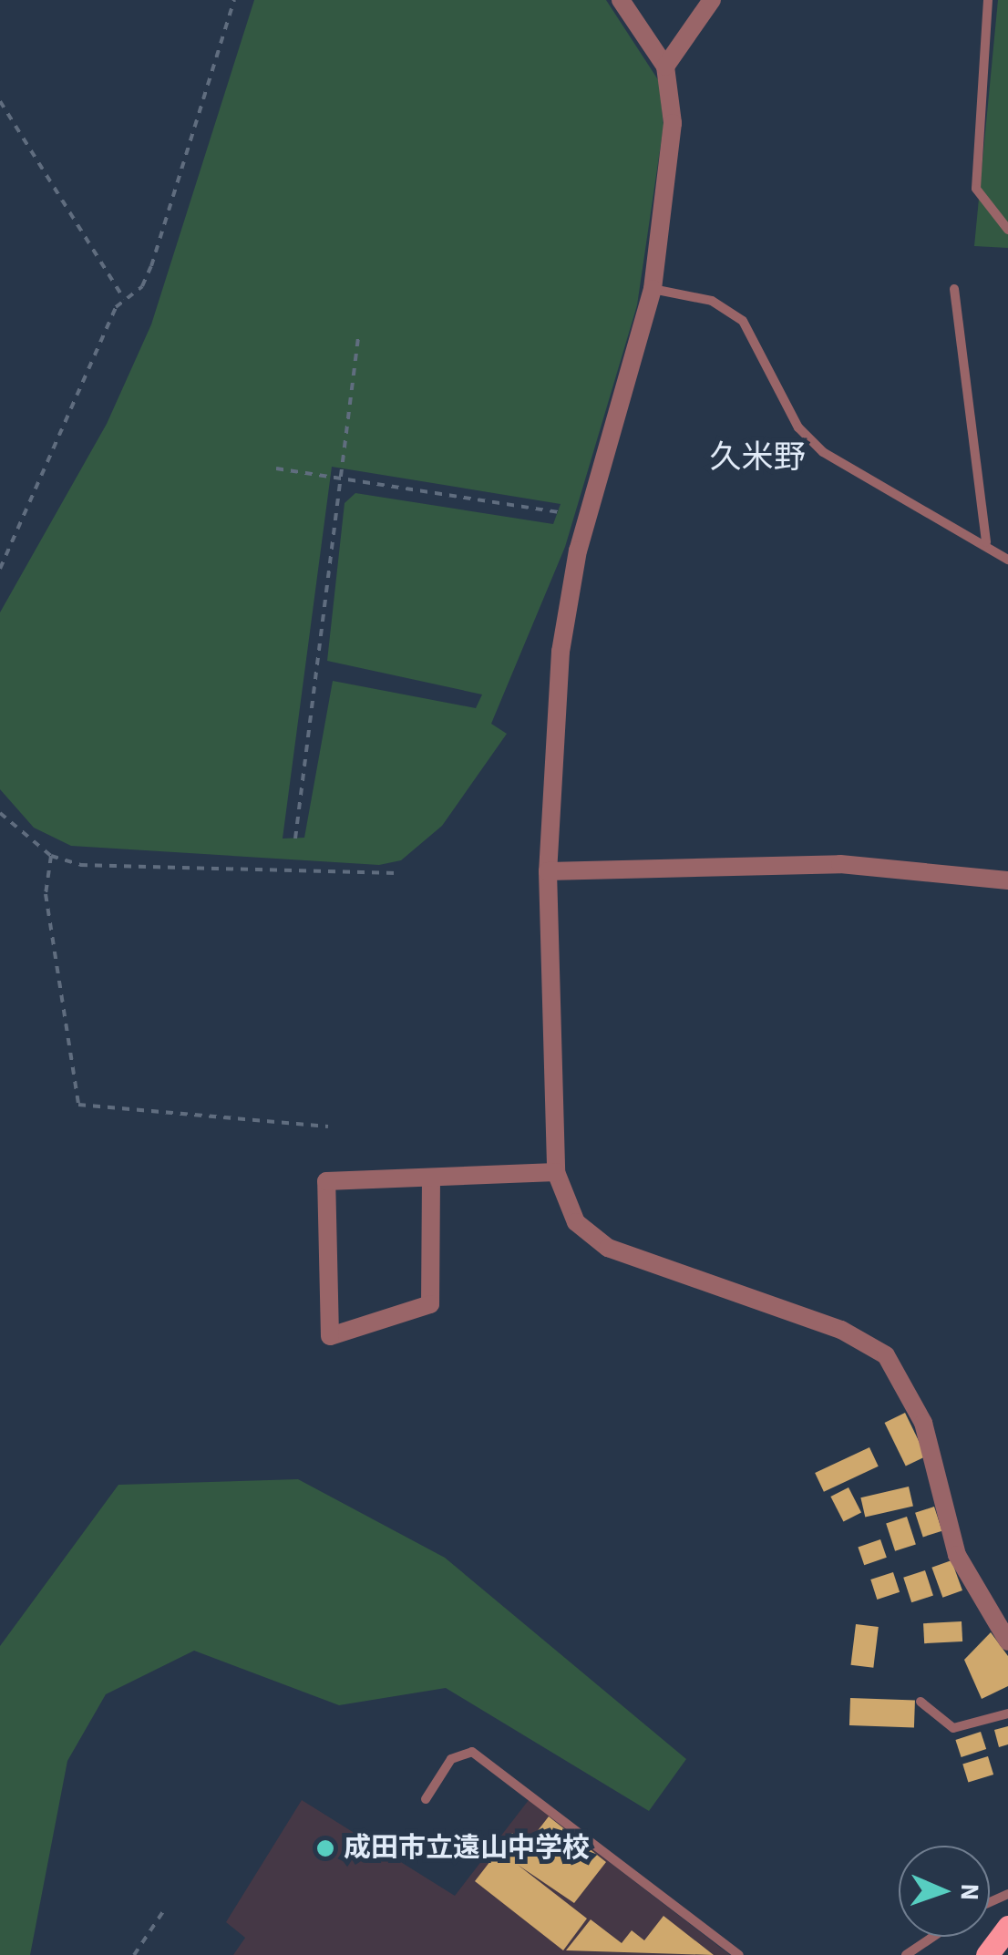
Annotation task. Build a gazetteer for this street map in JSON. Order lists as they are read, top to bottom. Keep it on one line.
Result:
{"districts":["久米野"],"places":["成田市立遠山中学校"],"north":"right"}
